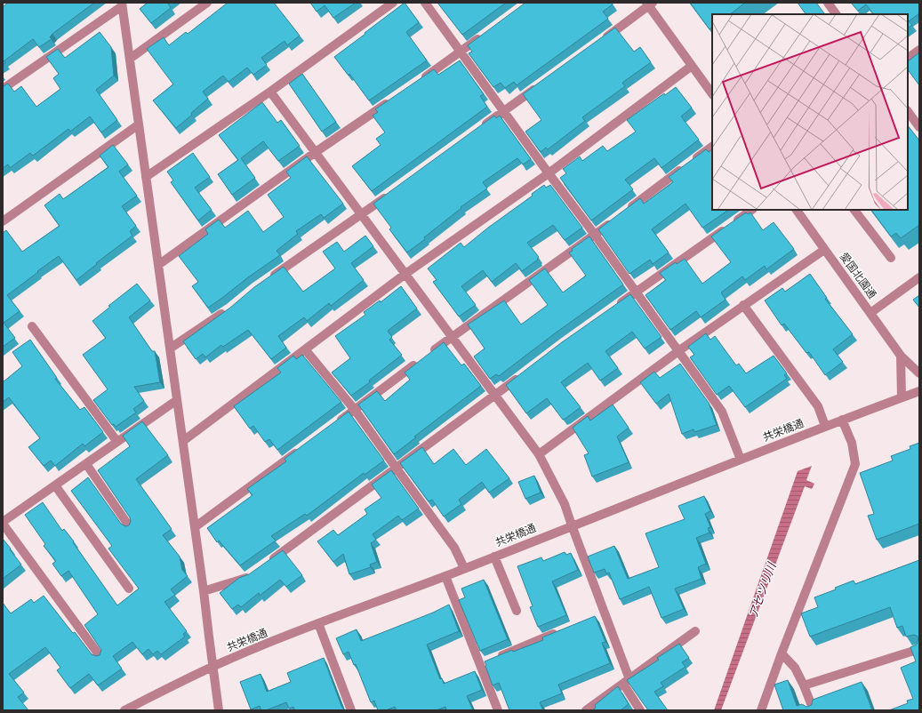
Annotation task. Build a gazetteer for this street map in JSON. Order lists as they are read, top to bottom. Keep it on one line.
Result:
{"streets":{"street":["愛国北園通","共栄橋通"]},"water":["アセツリ川"]}
